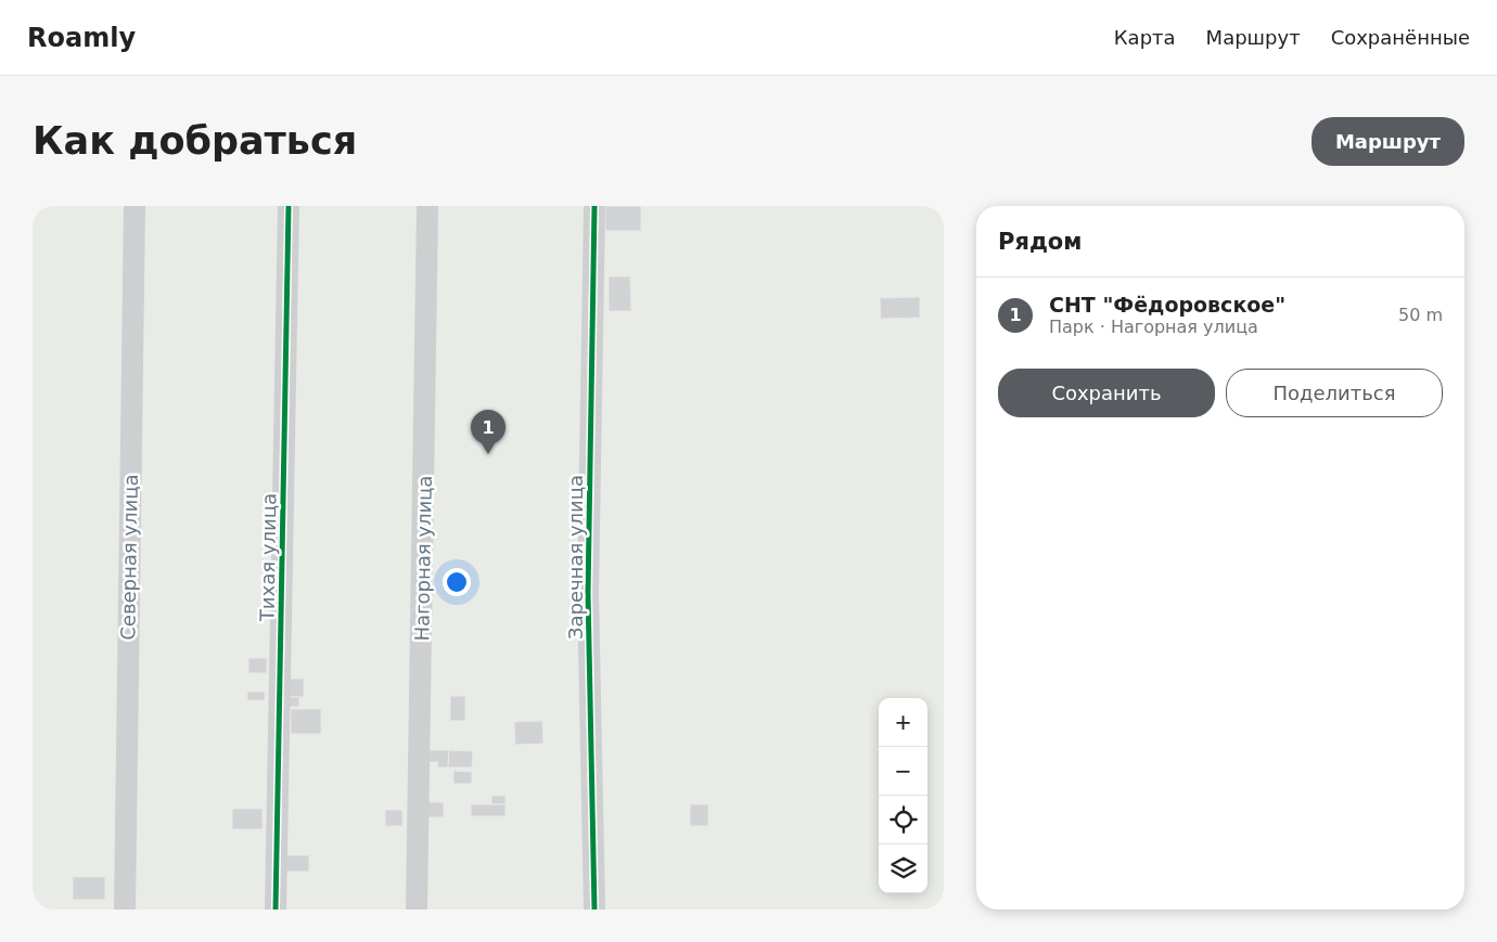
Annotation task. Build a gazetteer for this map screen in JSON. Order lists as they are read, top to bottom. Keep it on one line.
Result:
{"streets":{"street":["Северная улица","Тихая улица","Заречная улица","Нагорная улица"]},"page":{"header":"Roamly","nav":["Карта","Маршрут","Сохранённые"],"buttons":["Маршрут",["Сохранить","Поделиться"]],"title":"Как добраться","heading":"Рядом","list":[{"mark":"1","name":"СНТ \"Фёдоровское\"","note":"Парк · Нагорная улица","value":"50 m"}],"pins":"1","map_buttons":["+","−"]}}
